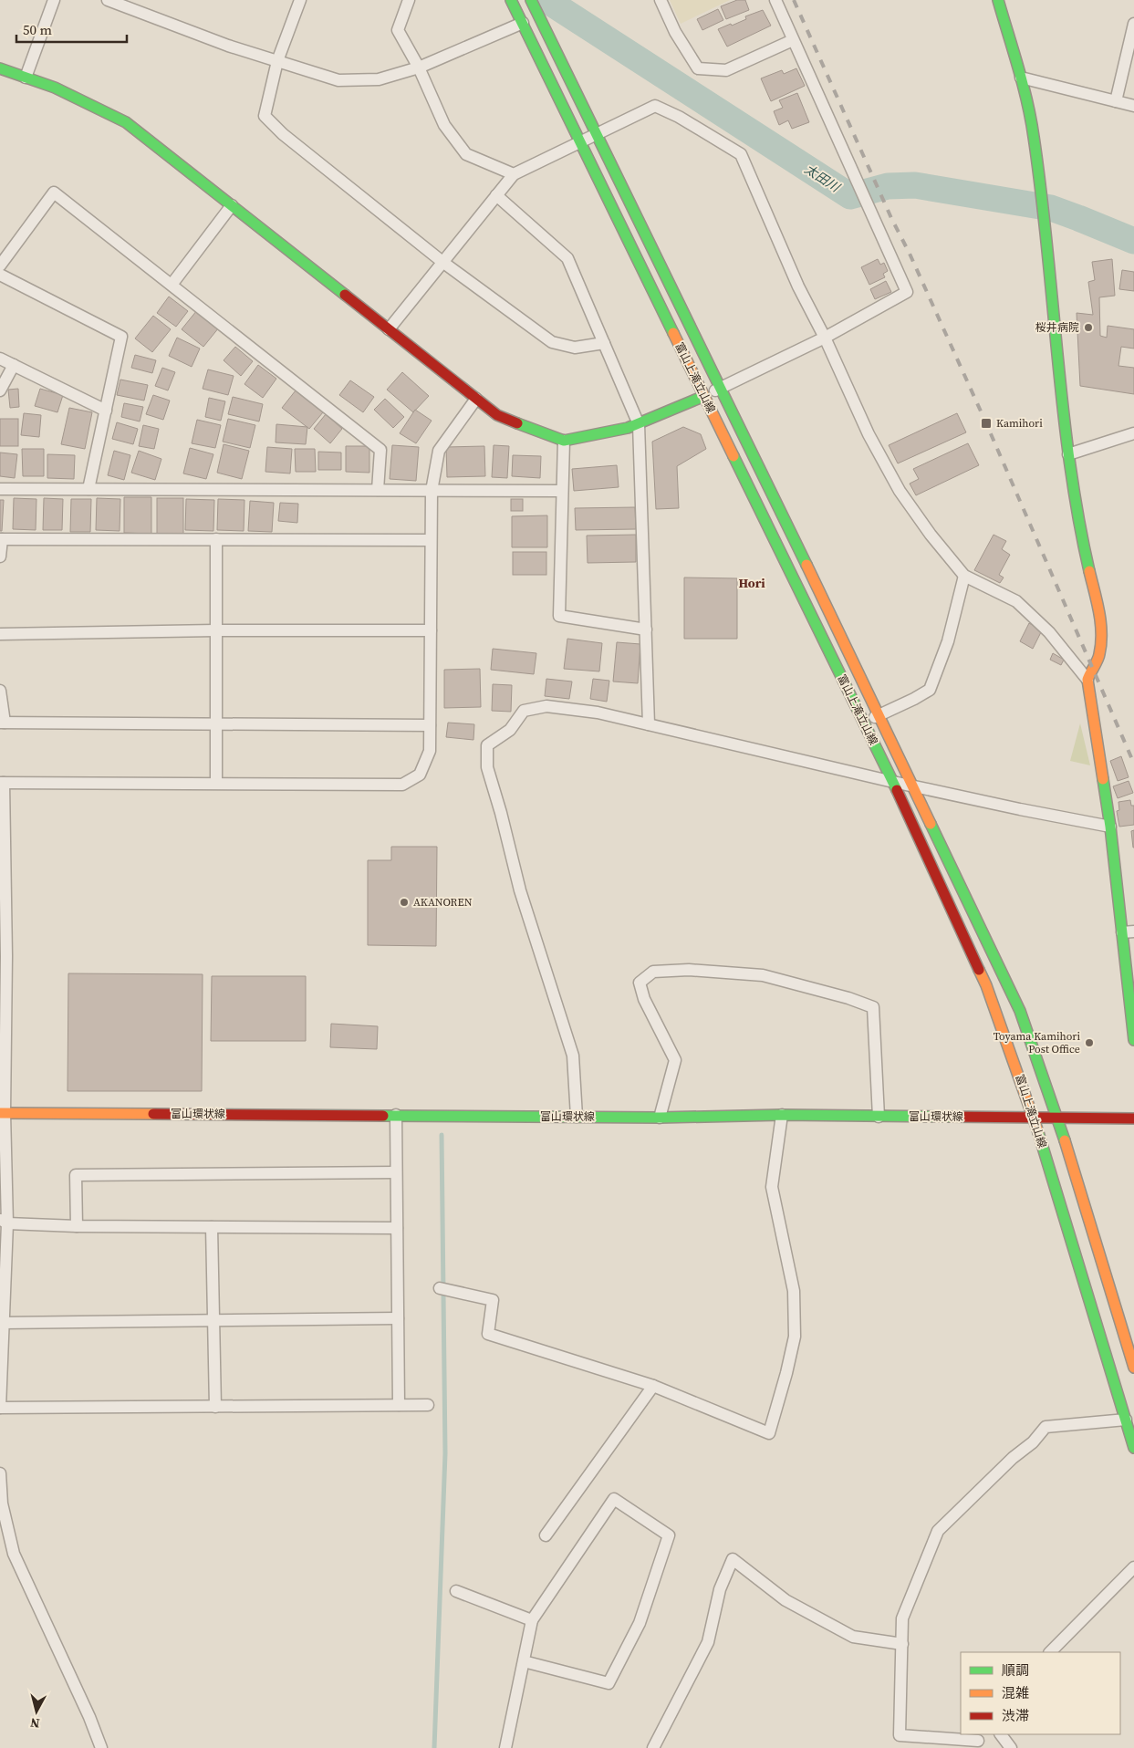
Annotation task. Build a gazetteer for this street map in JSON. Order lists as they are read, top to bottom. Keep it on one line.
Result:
{"streets":{"main road":["富山上滝立山線","富山環状線"]},"crossings":[["富山上滝立山線","富山環状線"]],"districts":["Hori"],"water":["太田川"],"places":{"other":["桜井病院","AKANOREN","Toyama Kamihori Post Office"],"transit":["Kamihori"]},"legend":["順調","混雑","渋滞"],"scale_bar":"50 m","north":"bottom"}
